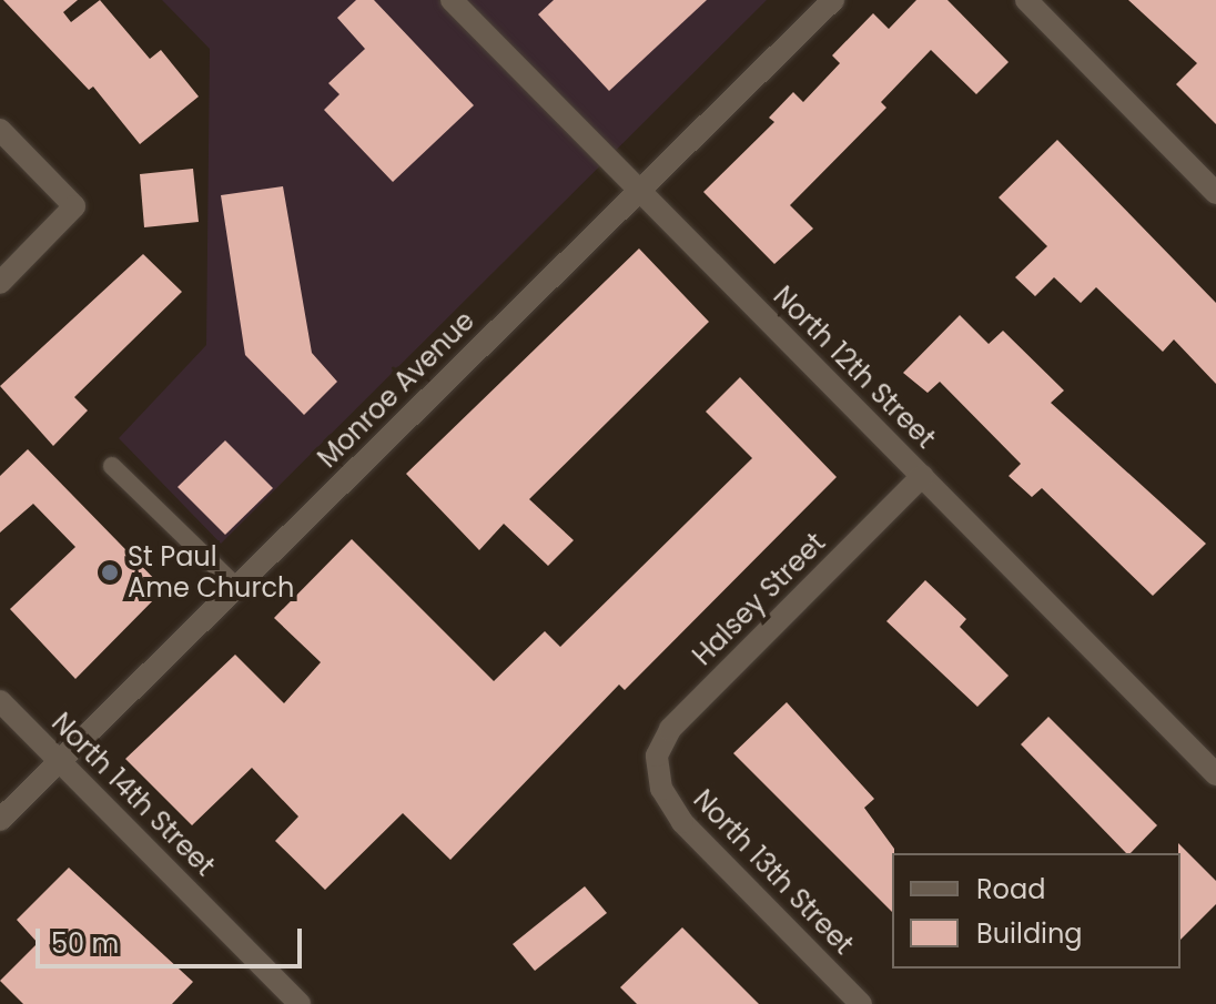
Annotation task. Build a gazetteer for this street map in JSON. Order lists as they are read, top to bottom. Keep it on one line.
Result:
{"streets":{"street":["North 12th Street","Monroe Avenue","Halsey Street","North 14th Street","North 13th Street"]},"crossings":[["North 12th Street","Monroe Avenue"],["North 12th Street","Halsey Street"],["Monroe Avenue","North 14th Street"],["Halsey Street","North 13th Street"]],"places":["St Paul Ame Church"],"legend":["Road","Building"],"scale_bar":"50 m"}
